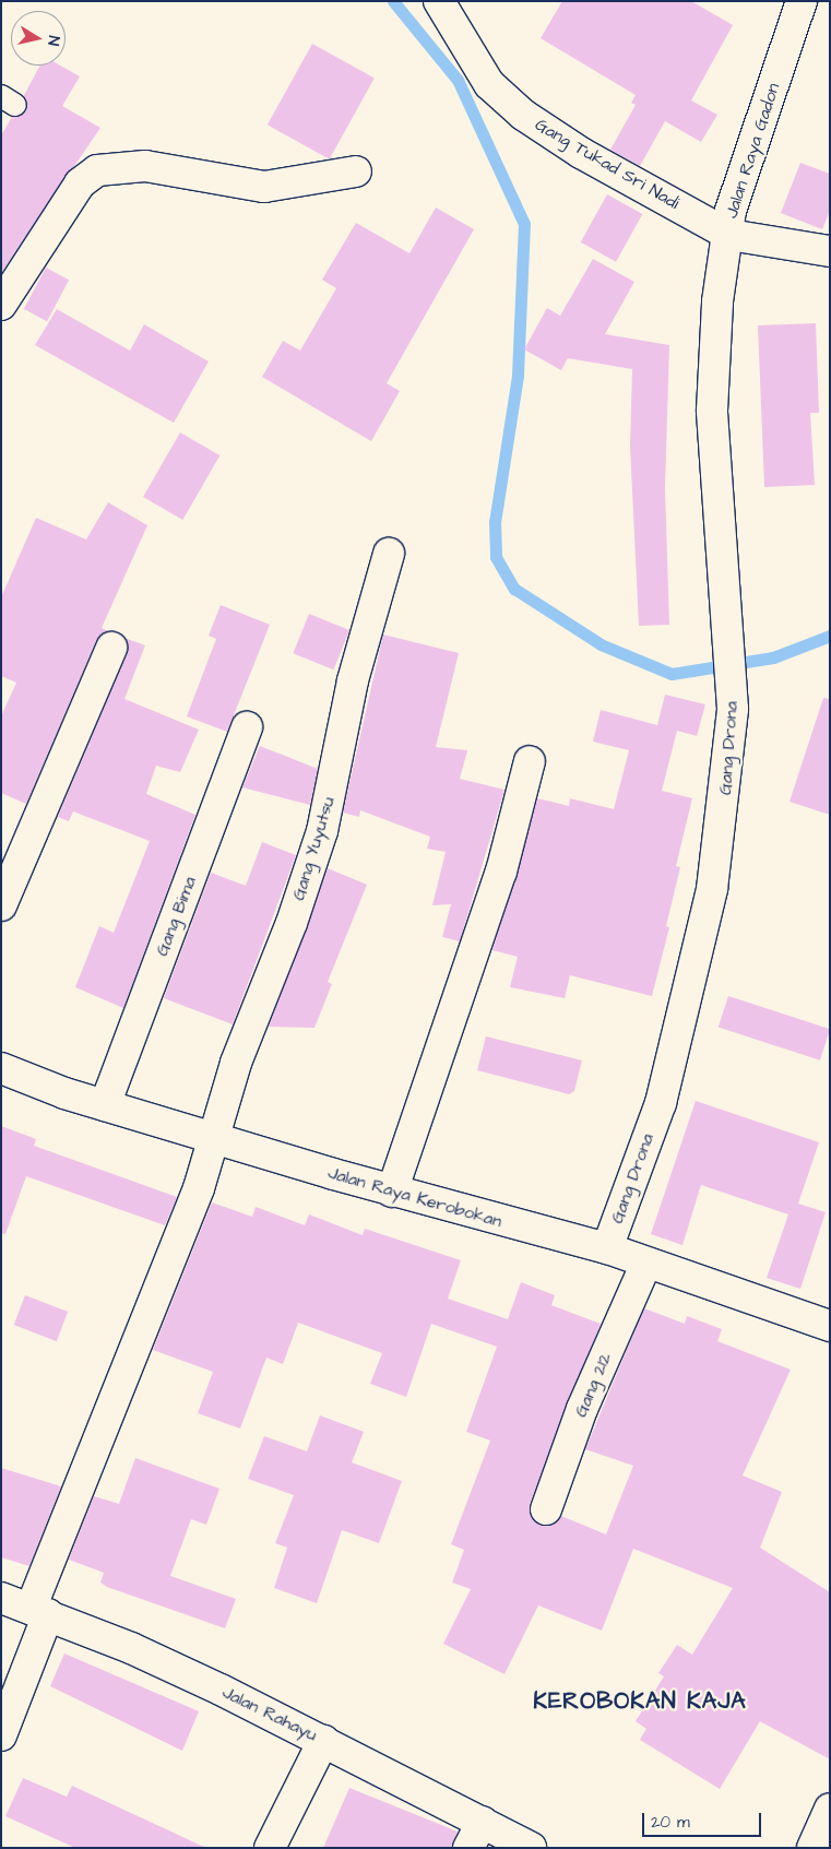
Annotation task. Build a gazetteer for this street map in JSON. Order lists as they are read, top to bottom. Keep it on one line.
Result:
{"streets":{"street":["Jalan Raya Gadon","Gang Tukad Sri Nadi","Gang Drona","Gang Yuyutsu","Gang Bima","Jalan Raya Kerobokan","Gang 212","Jalan Rahayu"]},"crossings":[["Jalan Raya Gadon","Gang Tukad Sri Nadi"],["Jalan Raya Gadon","Gang Drona"],["Gang Tukad Sri Nadi","Gang Drona"],["Gang Drona","Jalan Raya Kerobokan"],["Gang Yuyutsu","Jalan Raya Kerobokan"],["Gang Yuyutsu","Jalan Rahayu"],["Gang Bima","Jalan Raya Kerobokan"],["Jalan Raya Kerobokan","Gang 212"]],"districts":["KEROBOKAN KAJA"],"scale_bar":"20 m","north":"right"}
